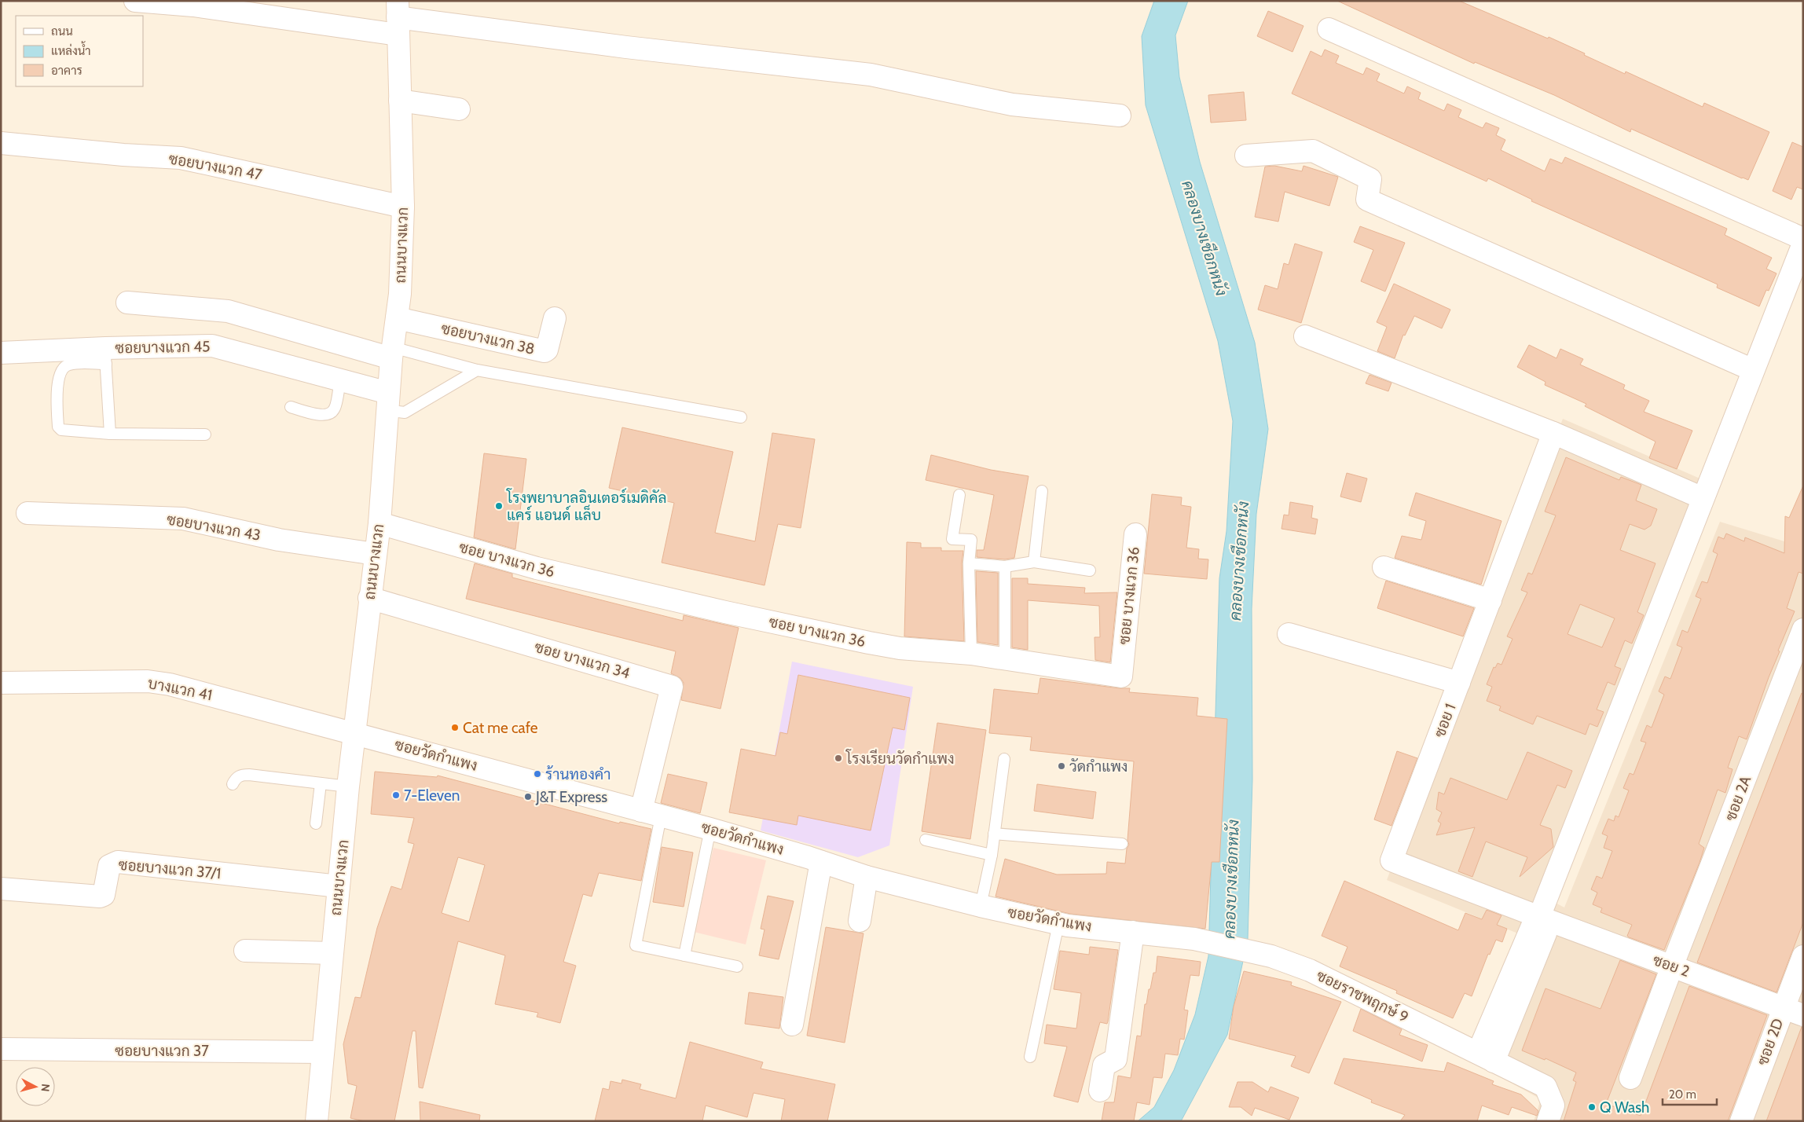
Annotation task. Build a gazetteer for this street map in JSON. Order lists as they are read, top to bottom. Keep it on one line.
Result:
{"streets":{"street":["ซอยบางแวก 47","ถนนบางแวก","ซอยบางแวก 38","ซอยบางแวก 45","ซอยบางแวก 43","ซอย บางแวก 36","ซอย บางแวก 34","บางแวก 41","ซอย 1","ซอยวัดกำแพง","ซอย 2A","ซอยบางแวก 37/1","ซอย 2","ซอยราชพฤกษ์ 9","ซอย 2D","ซอยบางแวก 37"]},"crossings":[["ซอยบางแวก 47","ถนนบางแวก"],["ถนนบางแวก","ซอยบางแวก 38"],["ถนนบางแวก","ซอยบางแวก 45"],["ถนนบางแวก","ซอยบางแวก 43"],["ถนนบางแวก","ซอย บางแวก 36"],["ถนนบางแวก","ซอย บางแวก 34"],["ถนนบางแวก","บางแวก 41"],["ถนนบางแวก","ซอยวัดกำแพง"],["ถนนบางแวก","ซอยบางแวก 37/1"],["ถนนบางแวก","ซอยบางแวก 37"],["ซอย บางแวก 34","ซอยวัดกำแพง"],["บางแวก 41","ซอยวัดกำแพง"],["ซอย 1","ซอย 2"],["ซอยวัดกำแพง","ซอยราชพฤกษ์ 9"],["ซอย 2A","ซอย 2"],["ซอย 2","ซอย 2D"]],"water":["คลองบางเชือกหนัง"],"places":["โรงพยาบาลอินเตอร์เมดิคัล แคร์ แอนด์ แล็บ","Cat me cafe","โรงเรียนวัดกำแพง","วัดกำแพง","ร้านทองคำ","7-Eleven","J&T Express","Q Wash"],"legend":["ถนน","แหล่งน้ำ","อาคาร"],"scale_bar":"20 m","north":"right"}
